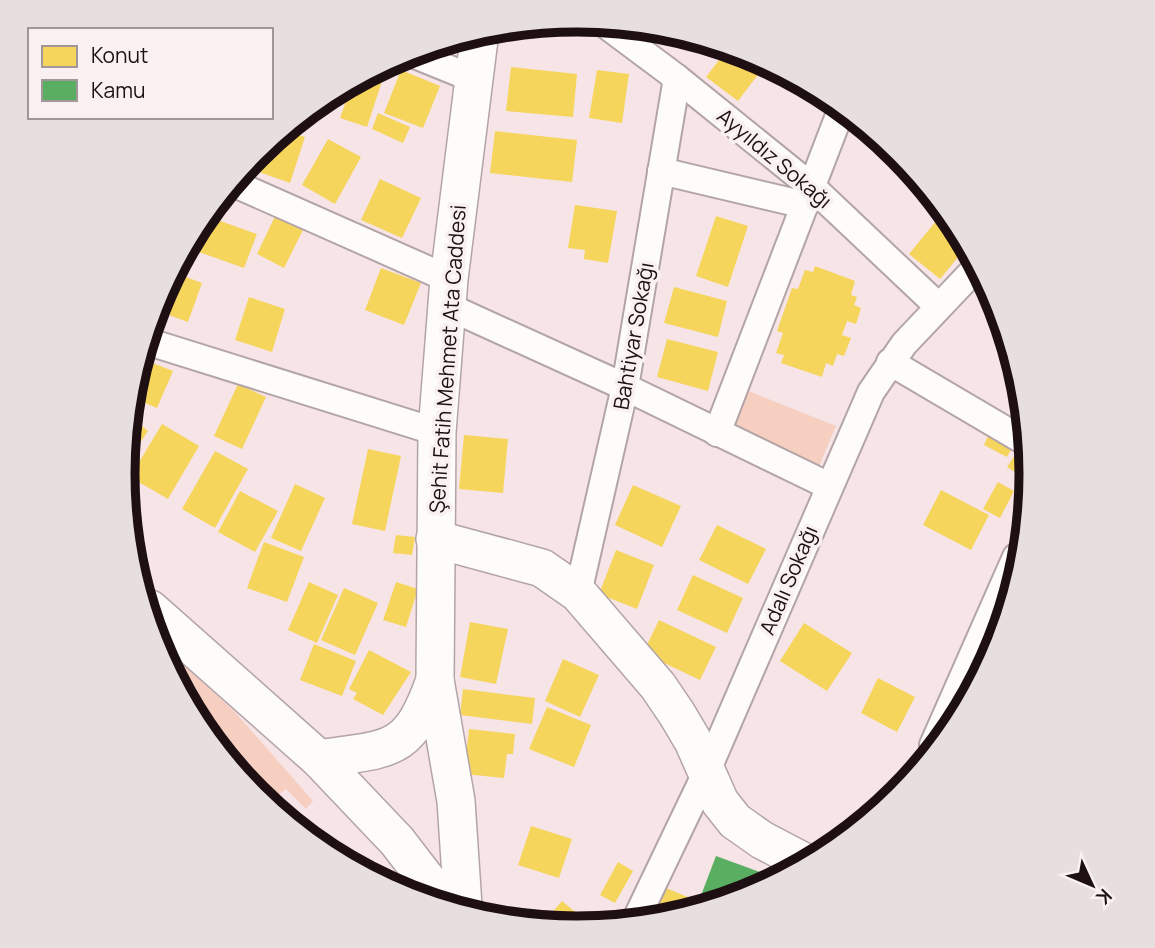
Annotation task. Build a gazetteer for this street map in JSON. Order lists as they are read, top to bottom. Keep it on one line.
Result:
{"streets":{"main road":["Şehit Fatih Mehmet Ata Caddesi"],"street":["Ayyıldız Sokağı","Bahtiyar Sokağı","Adalı Sokağı"]},"crossings":[["Ayyıldız Sokağı","Bahtiyar Sokağı"],["Ayyıldız Sokağı","Adalı Sokağı"]],"legend":["Konut","Kamu"],"north":"bottom right"}
